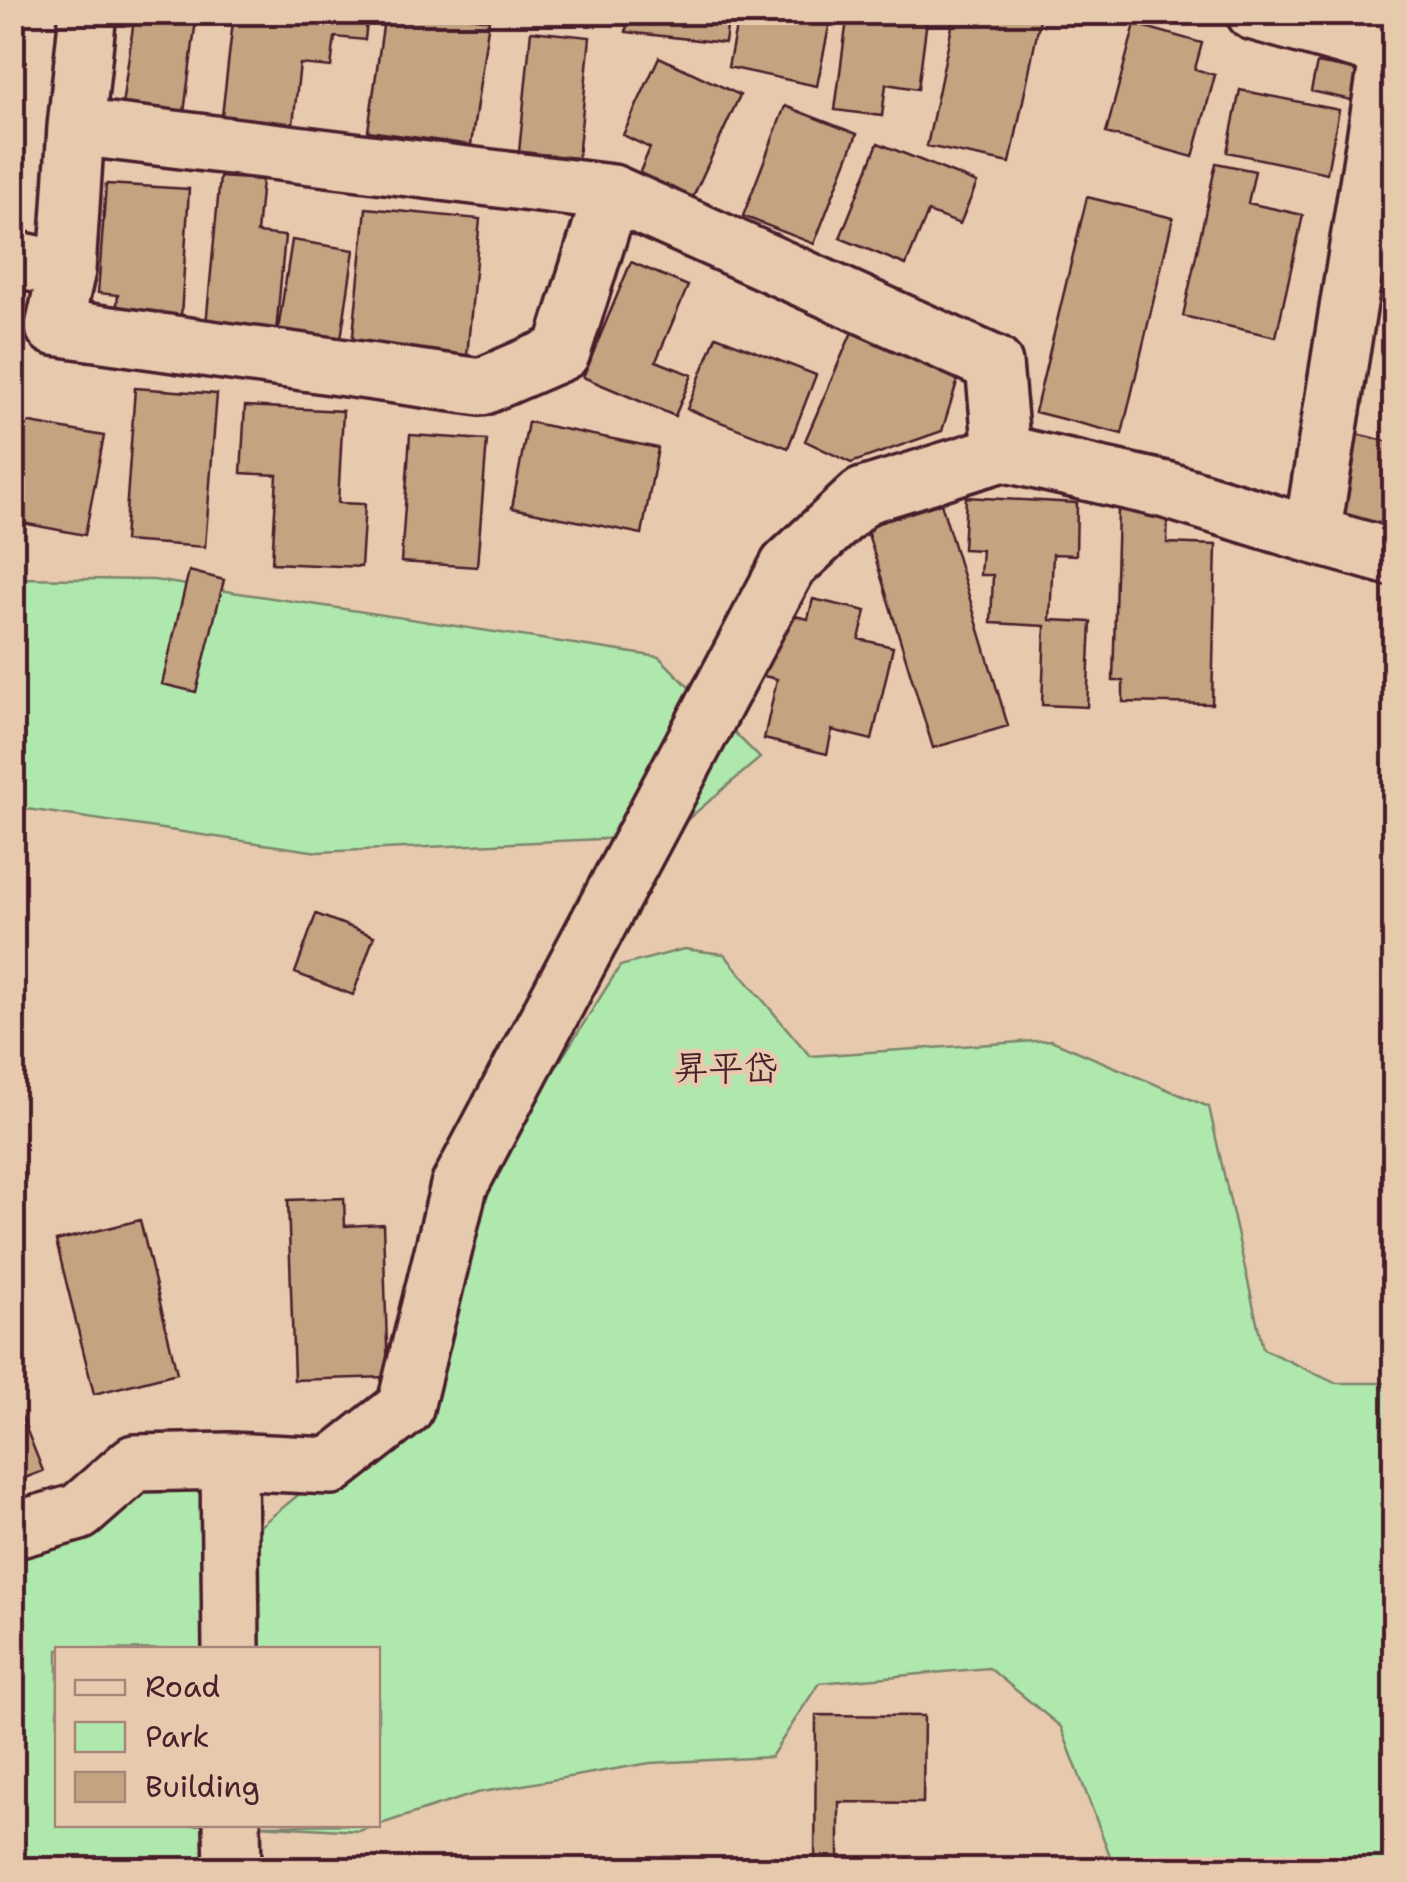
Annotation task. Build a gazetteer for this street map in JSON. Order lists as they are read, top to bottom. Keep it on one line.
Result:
{"districts":["昇平岱"],"legend":["Road","Park","Building"]}
